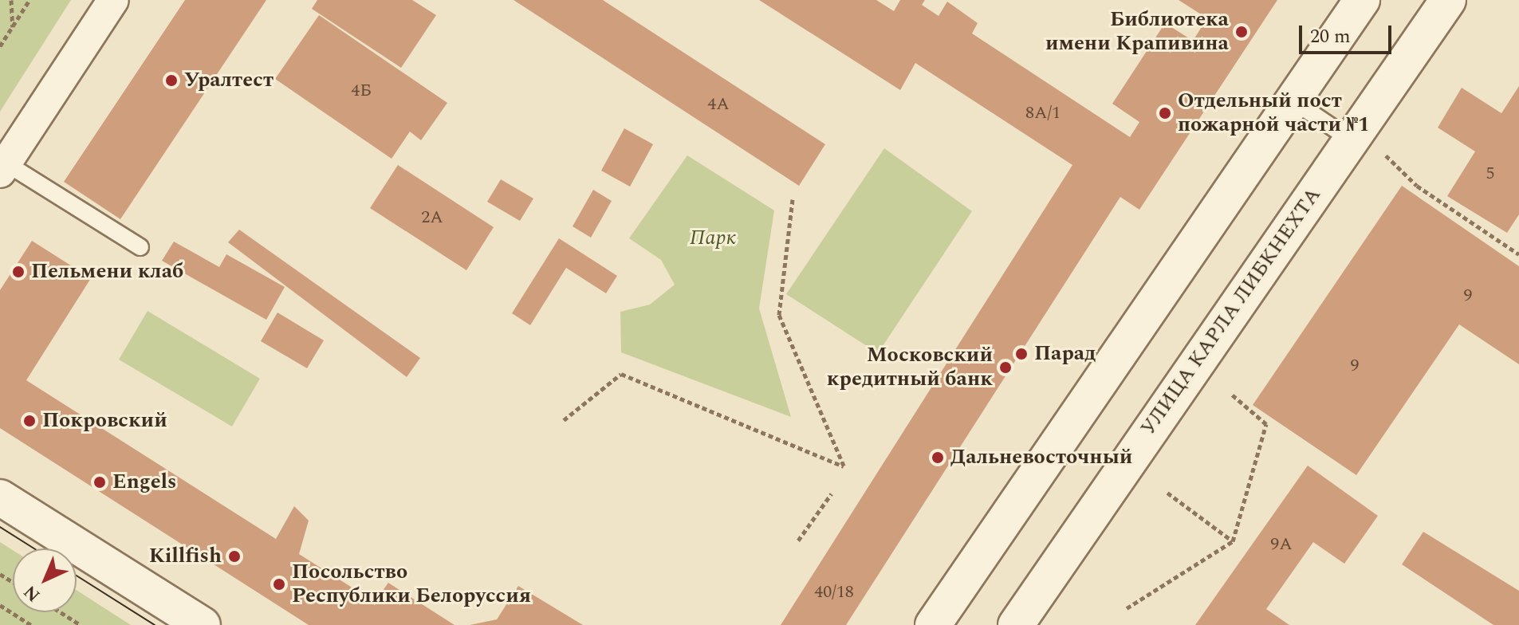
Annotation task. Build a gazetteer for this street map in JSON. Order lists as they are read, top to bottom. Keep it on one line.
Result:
{"streets":{"main road":["УЛИЦА КАРЛА ЛИБКНЕХТА"]},"parks":["Парк"],"places":["Библиотека имени Крапивина","Уралтест","Отдельный пост пожарной части №1","Пельмени клаб","Парад","Московский кредитный банк","Покровский","Дальневосточный","Engels","Killfish","Посольство Республики Белоруссия"],"house_numbers":["4Б","4А","8А/1","5","2А","9","9","9А","40/18"],"scale_bar":"20 m","north":"bottom left"}
